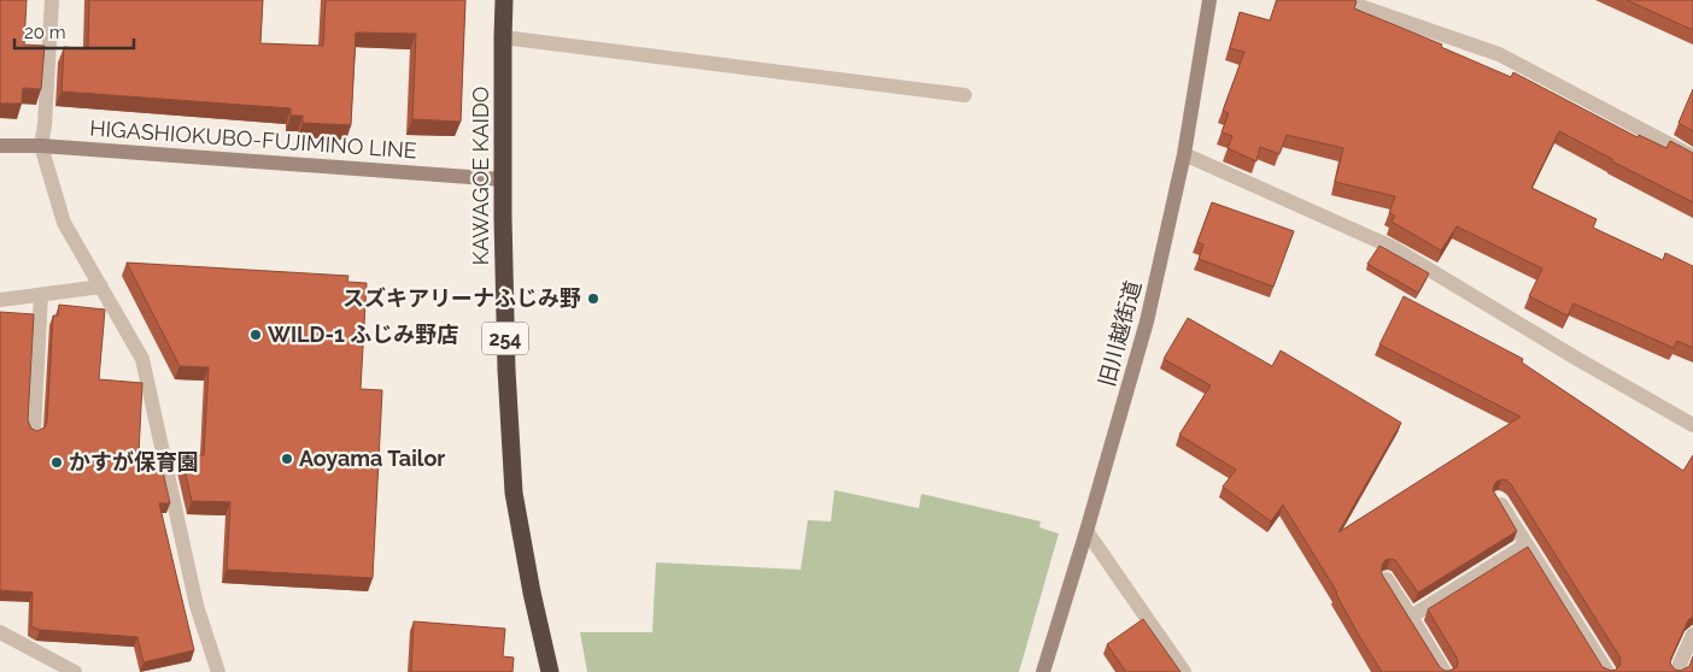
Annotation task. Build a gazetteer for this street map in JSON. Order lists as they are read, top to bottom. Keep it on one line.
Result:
{"streets":{"highway":["KAWAGOE KAIDO","254"],"street":["HIGASHIOKUBO-FUJIMINO LINE","旧川越街道"]},"crossings":[["HIGASHIOKUBO-FUJIMINO LINE","KAWAGOE KAIDO"]],"places":["スズキアリーナふじみ野","WILD-1 ふじみ野店","Aoyama Tailor","かすが保育園"],"scale_bar":"20 m"}
